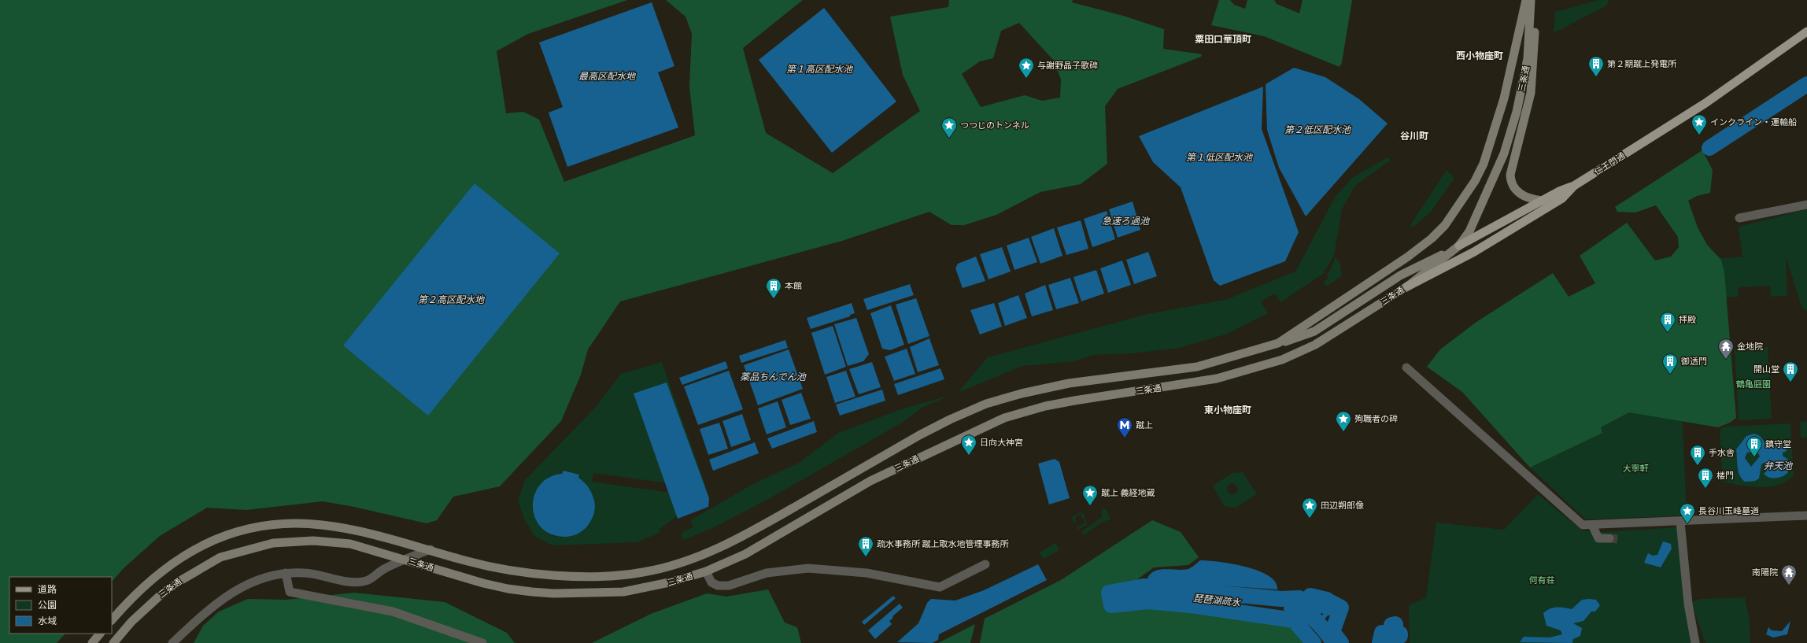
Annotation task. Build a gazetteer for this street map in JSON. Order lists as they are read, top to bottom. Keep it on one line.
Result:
{"streets":{"main road":["三条通","仁王門通"]},"crossings":[["三条通","仁王門通"]],"districts":["粟田口華頂町","西小物座町","谷川町","東小物座町"],"water":["第１高区配水池","最高区配水地","第２低区配水池","第１低区配水池","急速ろ過池","第２高区配水地","薬品ちんでん池","弁天池","琵琶湖疏水"],"parks":["鶴亀庭園","大寧軒","何有荘"],"places":{"building":["第２期蹴上発電所","本館","拝殿","御透門","開山堂","鎮守堂","手水舎","楼門","疏水事務所 蹴上取水地管理事務所"],"place":["与謝野晶子歌碑","インクライン・運輸船","つつじのトンネル","殉職者の碑","日向大神宮","蹴上 義経地蔵","田辺朔郎像","長谷川玉峰墓道"],"temple":["金地院","南陽院"],"metro station":["蹴上"]},"legend":["道路","公園","水域"]}
